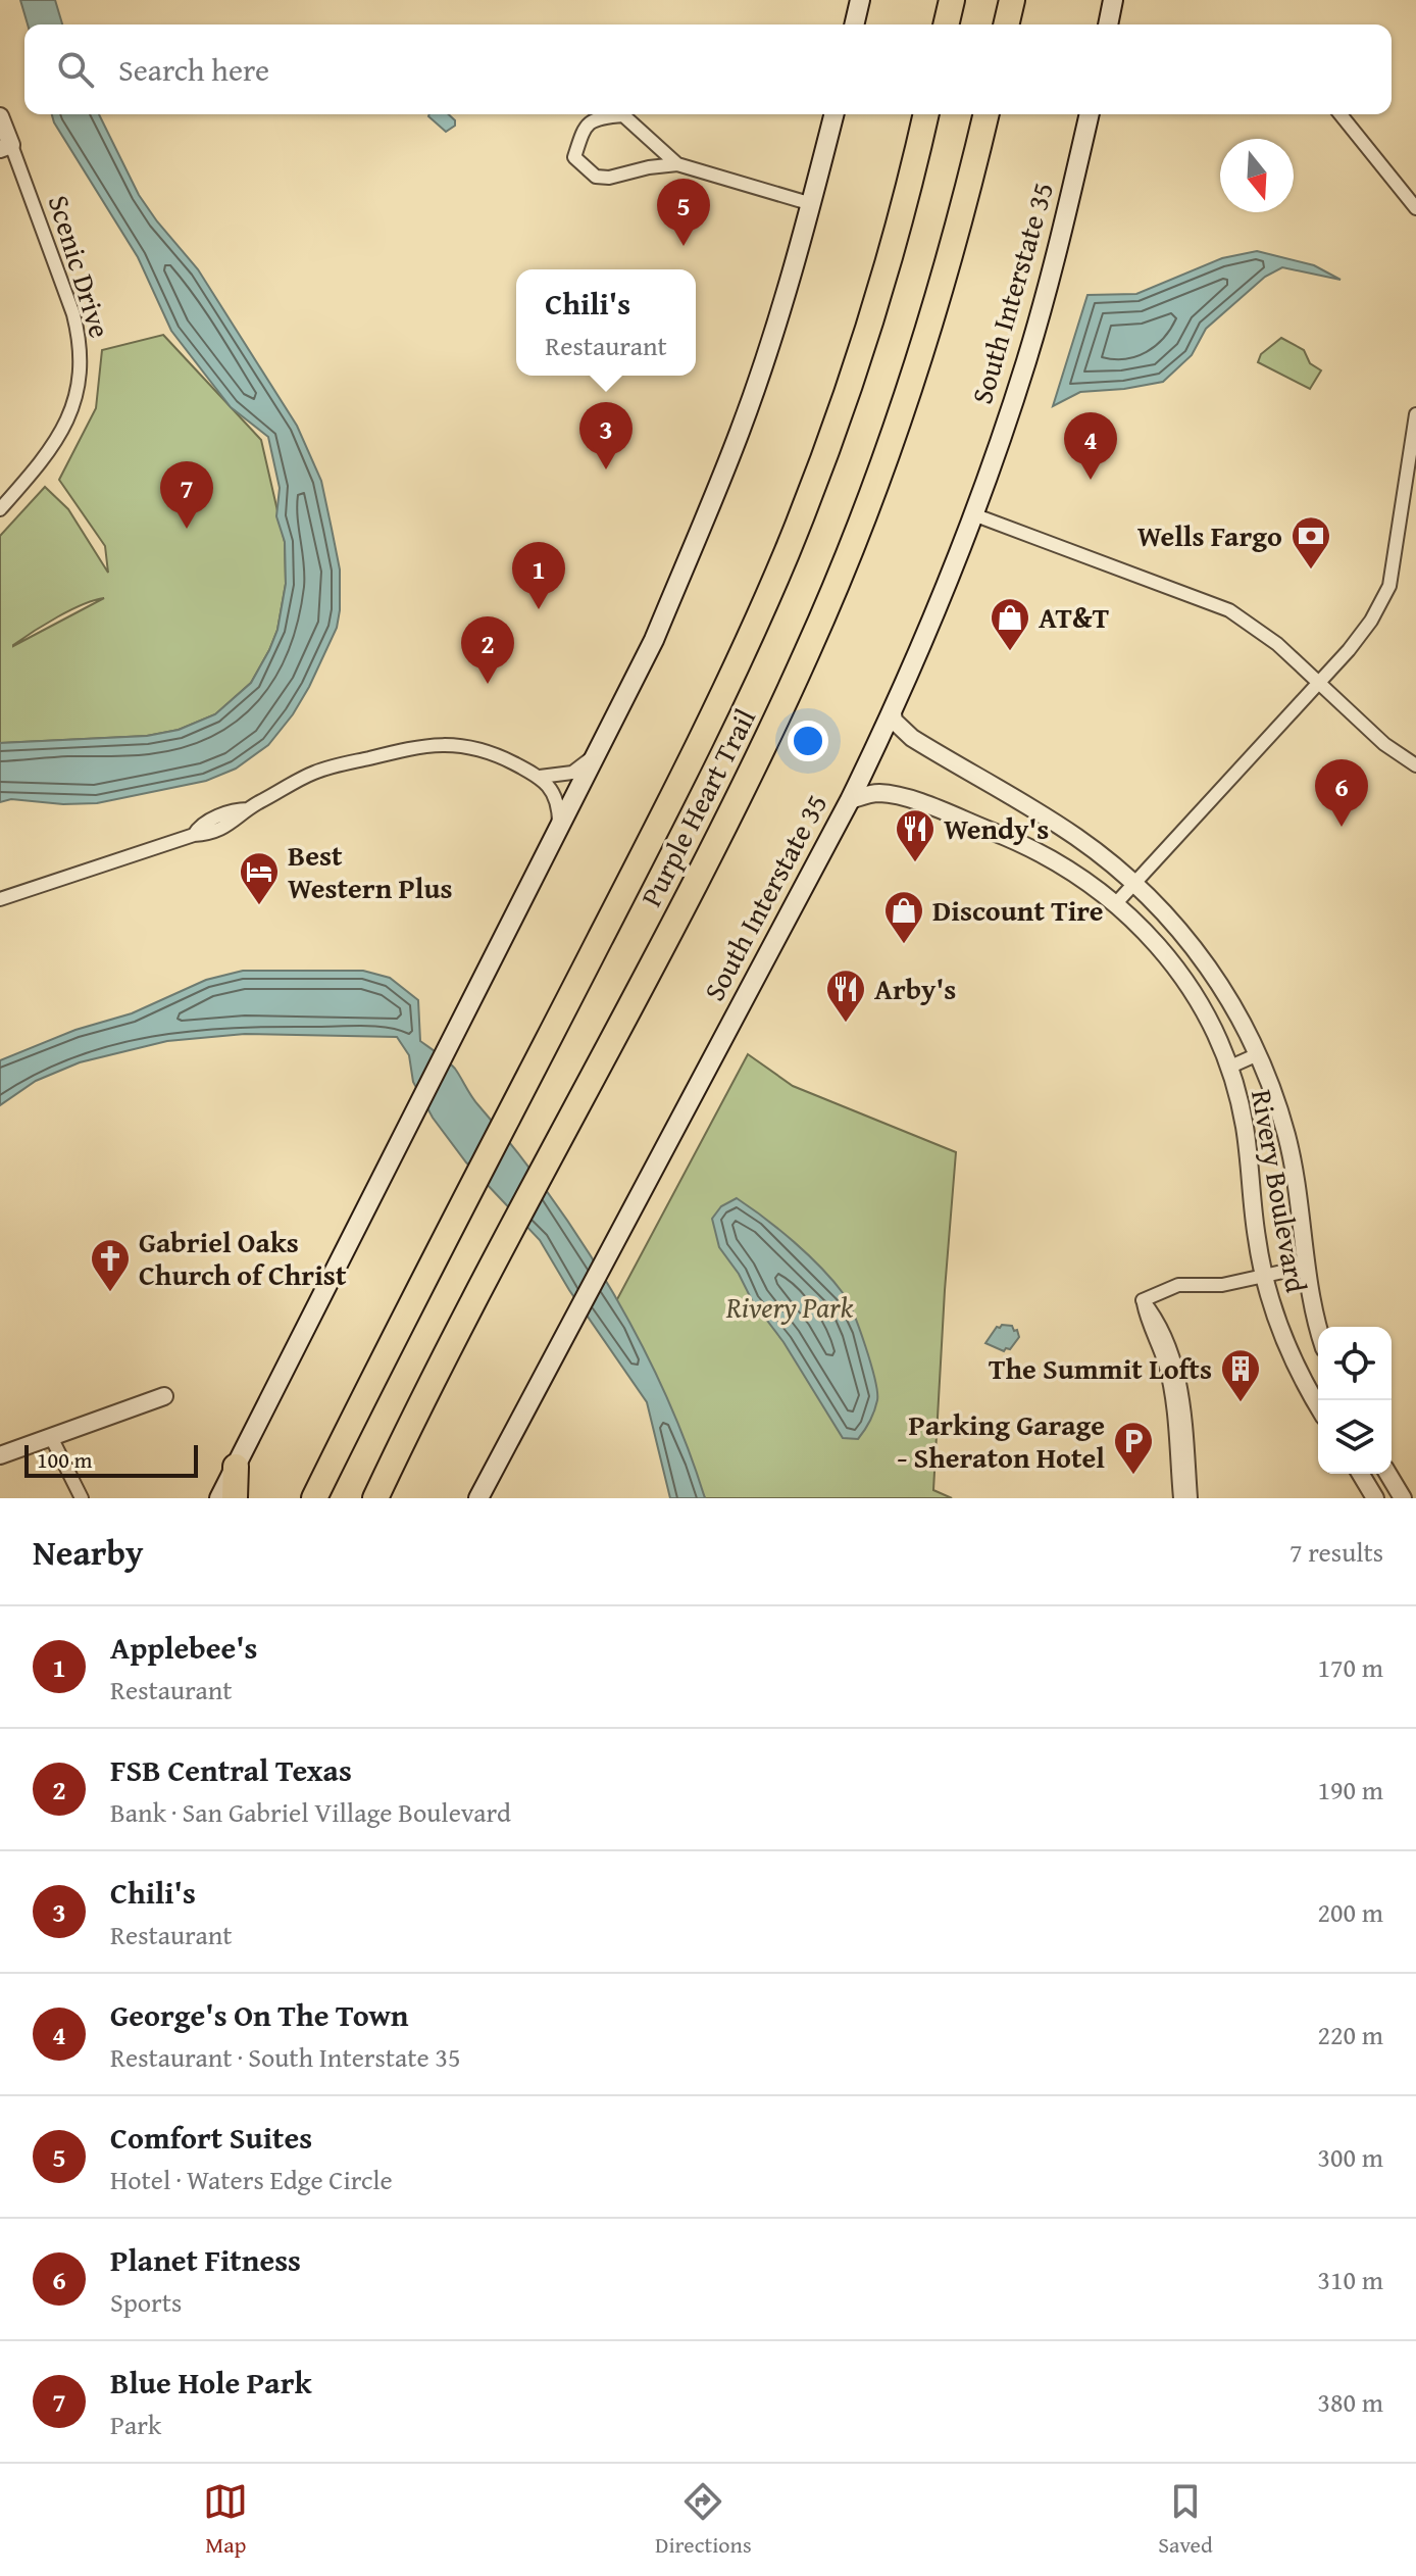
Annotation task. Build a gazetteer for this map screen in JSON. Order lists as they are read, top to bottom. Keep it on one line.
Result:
{"streets":{"highway":["Purple Heart Trail"],"main road":["South Interstate 35"],"street":["Scenic Drive","Rivery Boulevard"]},"crossings":[["South Interstate 35","Rivery Boulevard"]],"parks":["Rivery Park"],"places":{"bank":["Wells Fargo"],"shop":["AT&T","Discount Tire"],"restaurant":["Wendy's","Arby's"],"hotel":["Best Western Plus"],"church":["Gabriel Oaks Church of Christ"],"building":["The Summit Lofts"],"parking":["Parking Garage - Sheraton Hotel"]},"scale_bar":"100 m","north":"bottom","page":{"search":"Search here","pins":["5","3","4","7","1","2","6"],"popup":["Chili's","Restaurant"],"scale":"100 m","heading":["Nearby","7 results"],"list":[{"mark":"1","name":"Applebee's","note":"Restaurant","value":"170 m"},{"mark":"2","name":"FSB Central Texas","note":"Bank · San Gabriel Village Boulevard","value":"190 m"},{"mark":"3","name":"Chili's","note":"Restaurant","value":"200 m"},{"mark":"4","name":"George's On The Town","note":"Restaurant · South Interstate 35","value":"220 m"},{"mark":"5","name":"Comfort Suites","note":"Hotel · Waters Edge Circle","value":"300 m"},{"mark":"6","name":"Planet Fitness","note":"Sports","value":"310 m"},{"mark":"7","name":"Blue Hole Park","note":"Park","value":"380 m"}],"nav":["Map","Directions","Saved"]}}
